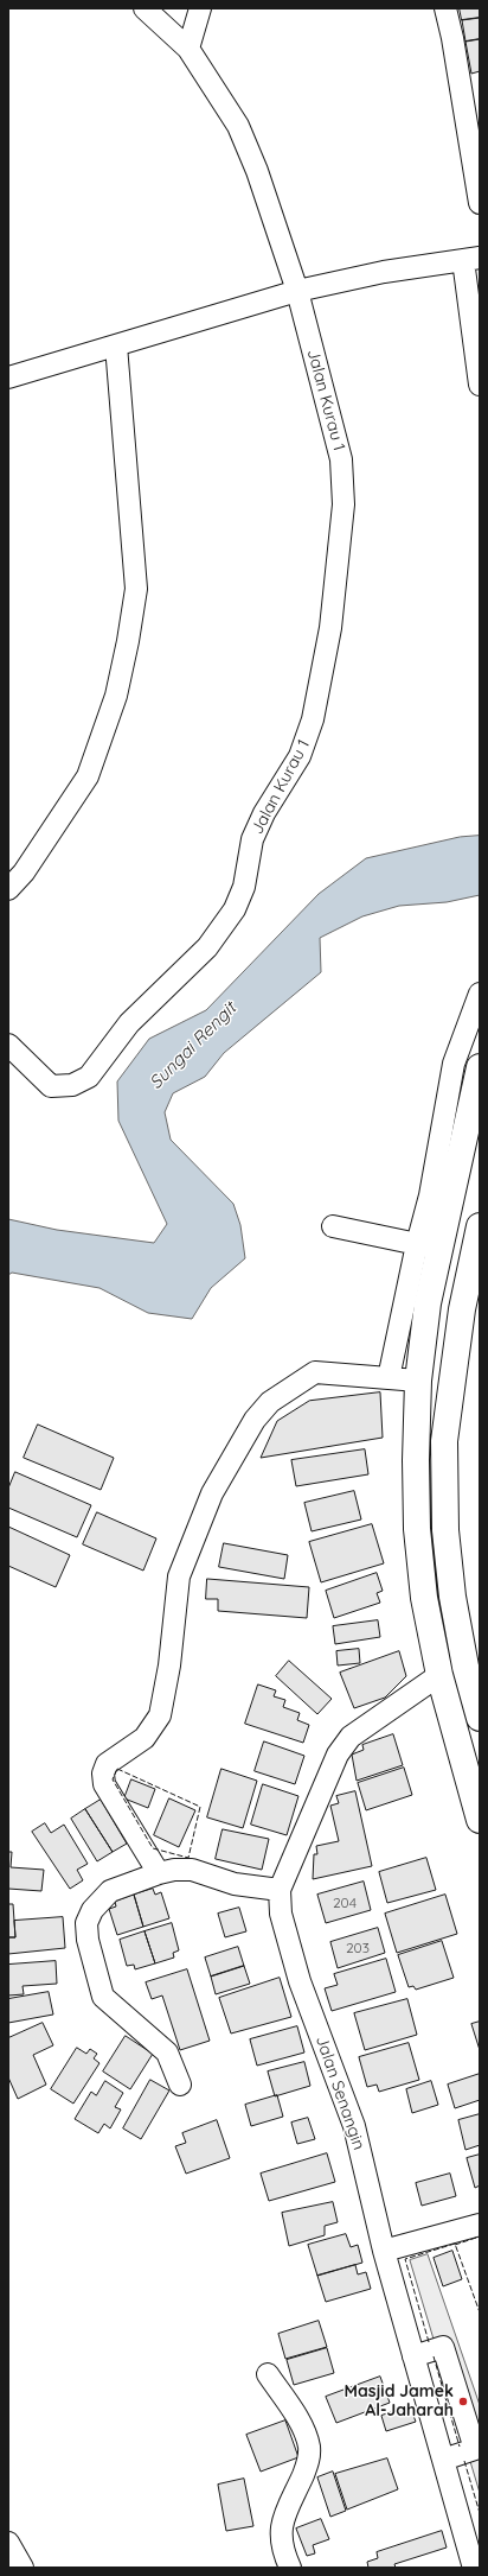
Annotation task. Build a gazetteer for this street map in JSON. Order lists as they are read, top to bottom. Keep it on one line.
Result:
{"streets":{"street":["Jalan Kurau 1","Jalan Senangin"]},"water":["Sungai Rengit"],"places":["Masjid Jamek Al-Jaharah"],"house_numbers":["204","203"]}
